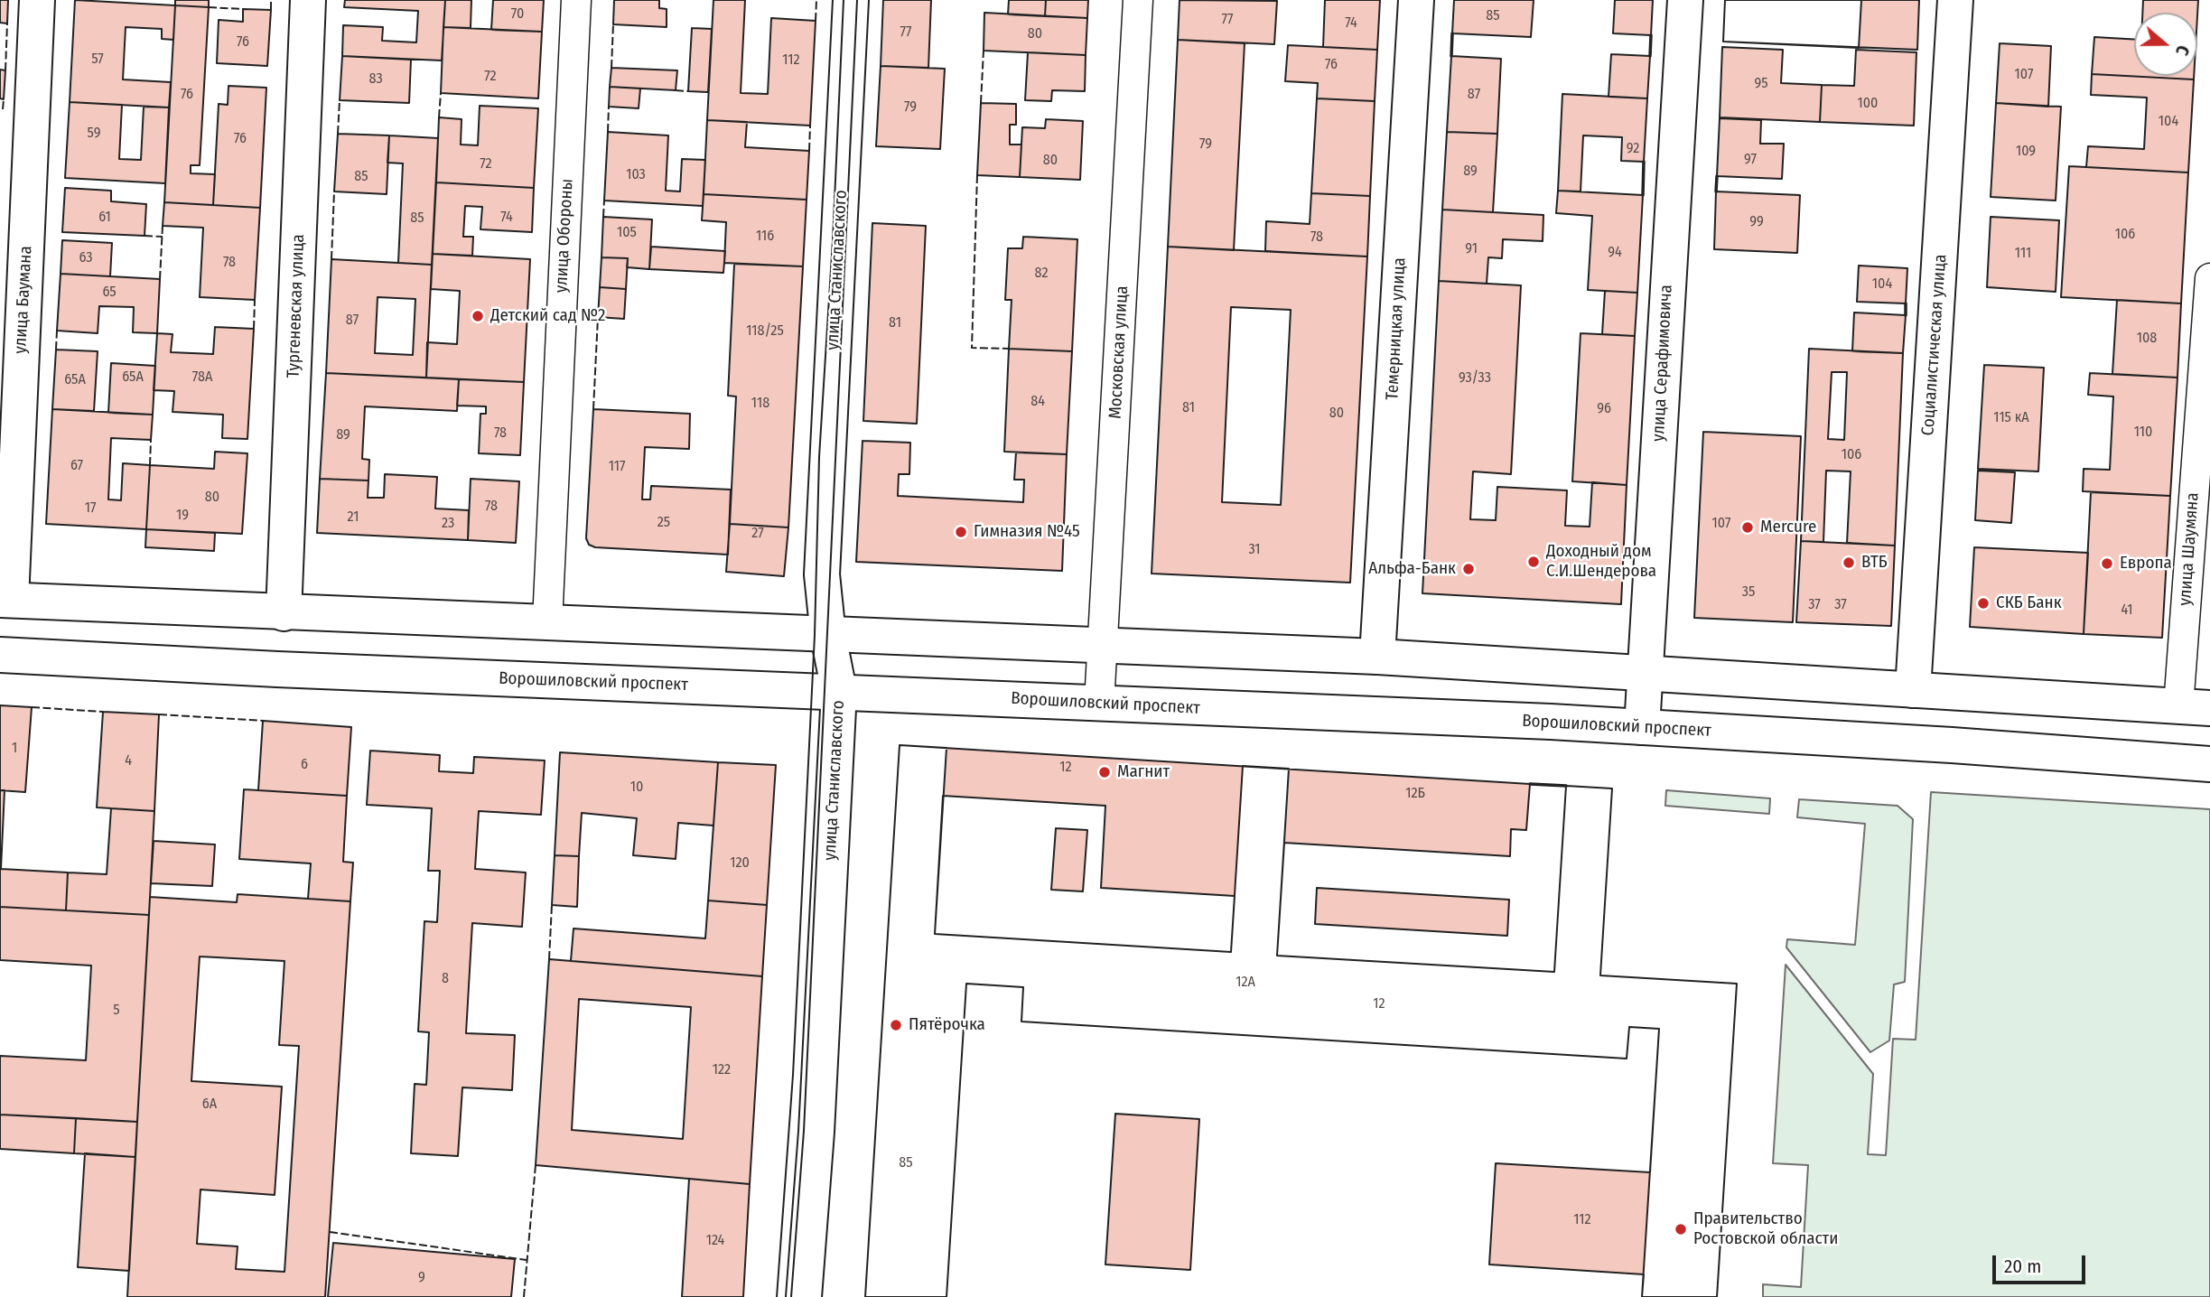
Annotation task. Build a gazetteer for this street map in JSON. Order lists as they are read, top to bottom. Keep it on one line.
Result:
{"streets":{"street":["улица Обороны","улица Станиславского","улица Баумана","Тургеневская улица","Темерницкая улица","Социалистическая улица","Московская улица","улица Серафимовича","улица Шаумяна","Ворошиловский проспект"]},"crossings":[["улица Станиславского","Ворошиловский проспект"],["Московская улица","Ворошиловский проспект"],["улица Серафимовича","Ворошиловский проспект"]],"places":["Детский сад №2","Mercure","Гимназия №45","Доходный дом С.И.Шендерова","ВТБ","Европа","Альфа-Банк","СКБ Банк","Магнит","Пятёрочка","Правительство Ростовской области"],"house_numbers":["70","85","77","74","77","80","76","57","112","76","107","72","83","95","76","87","100","79","104","59","76","79","92","109","97","80","72","89","103","85","61","74","85","99","105","106","116","78","91","94","111","63","78","82","104","65","87","81","118/25","108","65А","78А","93/33","65А","84","118","81","96","80","115 кА","110","78","89","106","67","117","80","78","17","19","21","25","23","107","27","31","35","37","37","41","1","4","6","12","10","12Б","120","8","12А","12","5","122","6А","85","112","124","9"],"scale_bar":"20 m","north":"right"}
